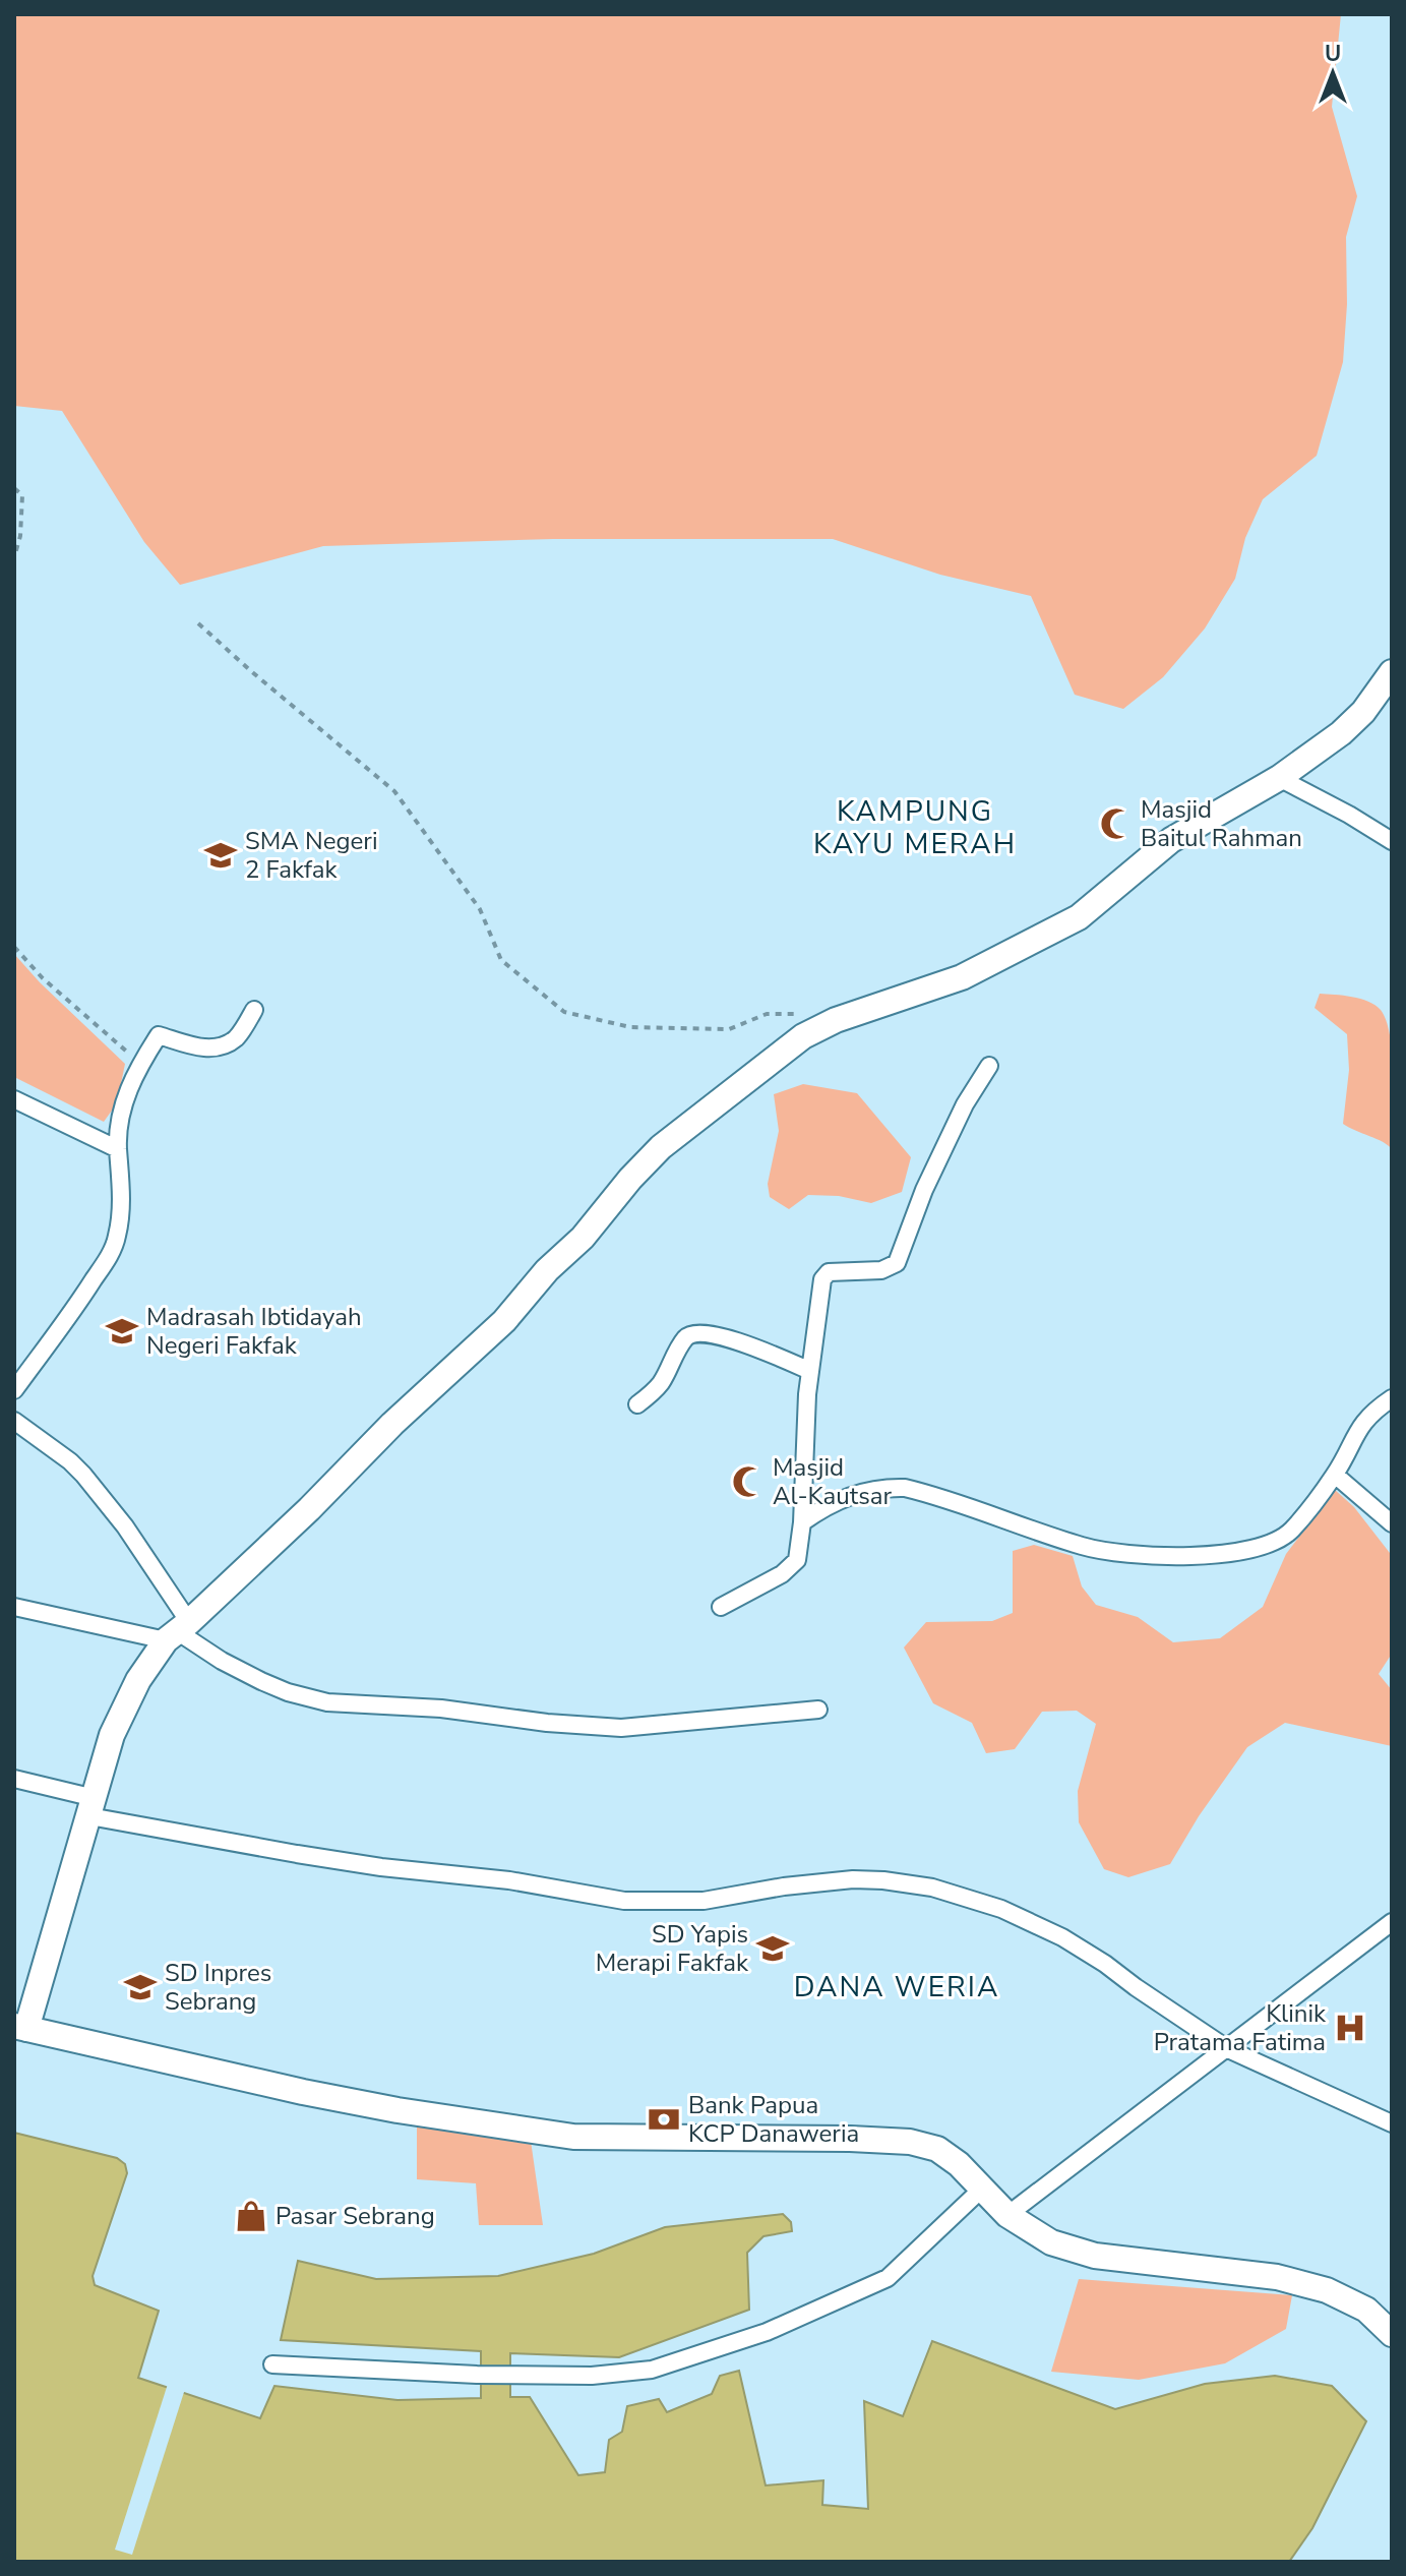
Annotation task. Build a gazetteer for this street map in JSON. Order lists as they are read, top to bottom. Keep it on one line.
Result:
{"districts":["KAMPUNG KAYU MERAH","DANA WERIA"],"places":{"mosque":["Masjid Baitul Rahman","Masjid Al-Kautsar"],"school or university":["SMA Negeri 2 Fakfak","Madrasah Ibtidayah Negeri Fakfak","SD Yapis Merapi Fakfak","SD Inpres Sebrang"],"hospital":["Klinik Pratama Fatima"],"bank":["Bank Papua KCP Danaweria"],"shop":["Pasar Sebrang"]},"north":"top"}
